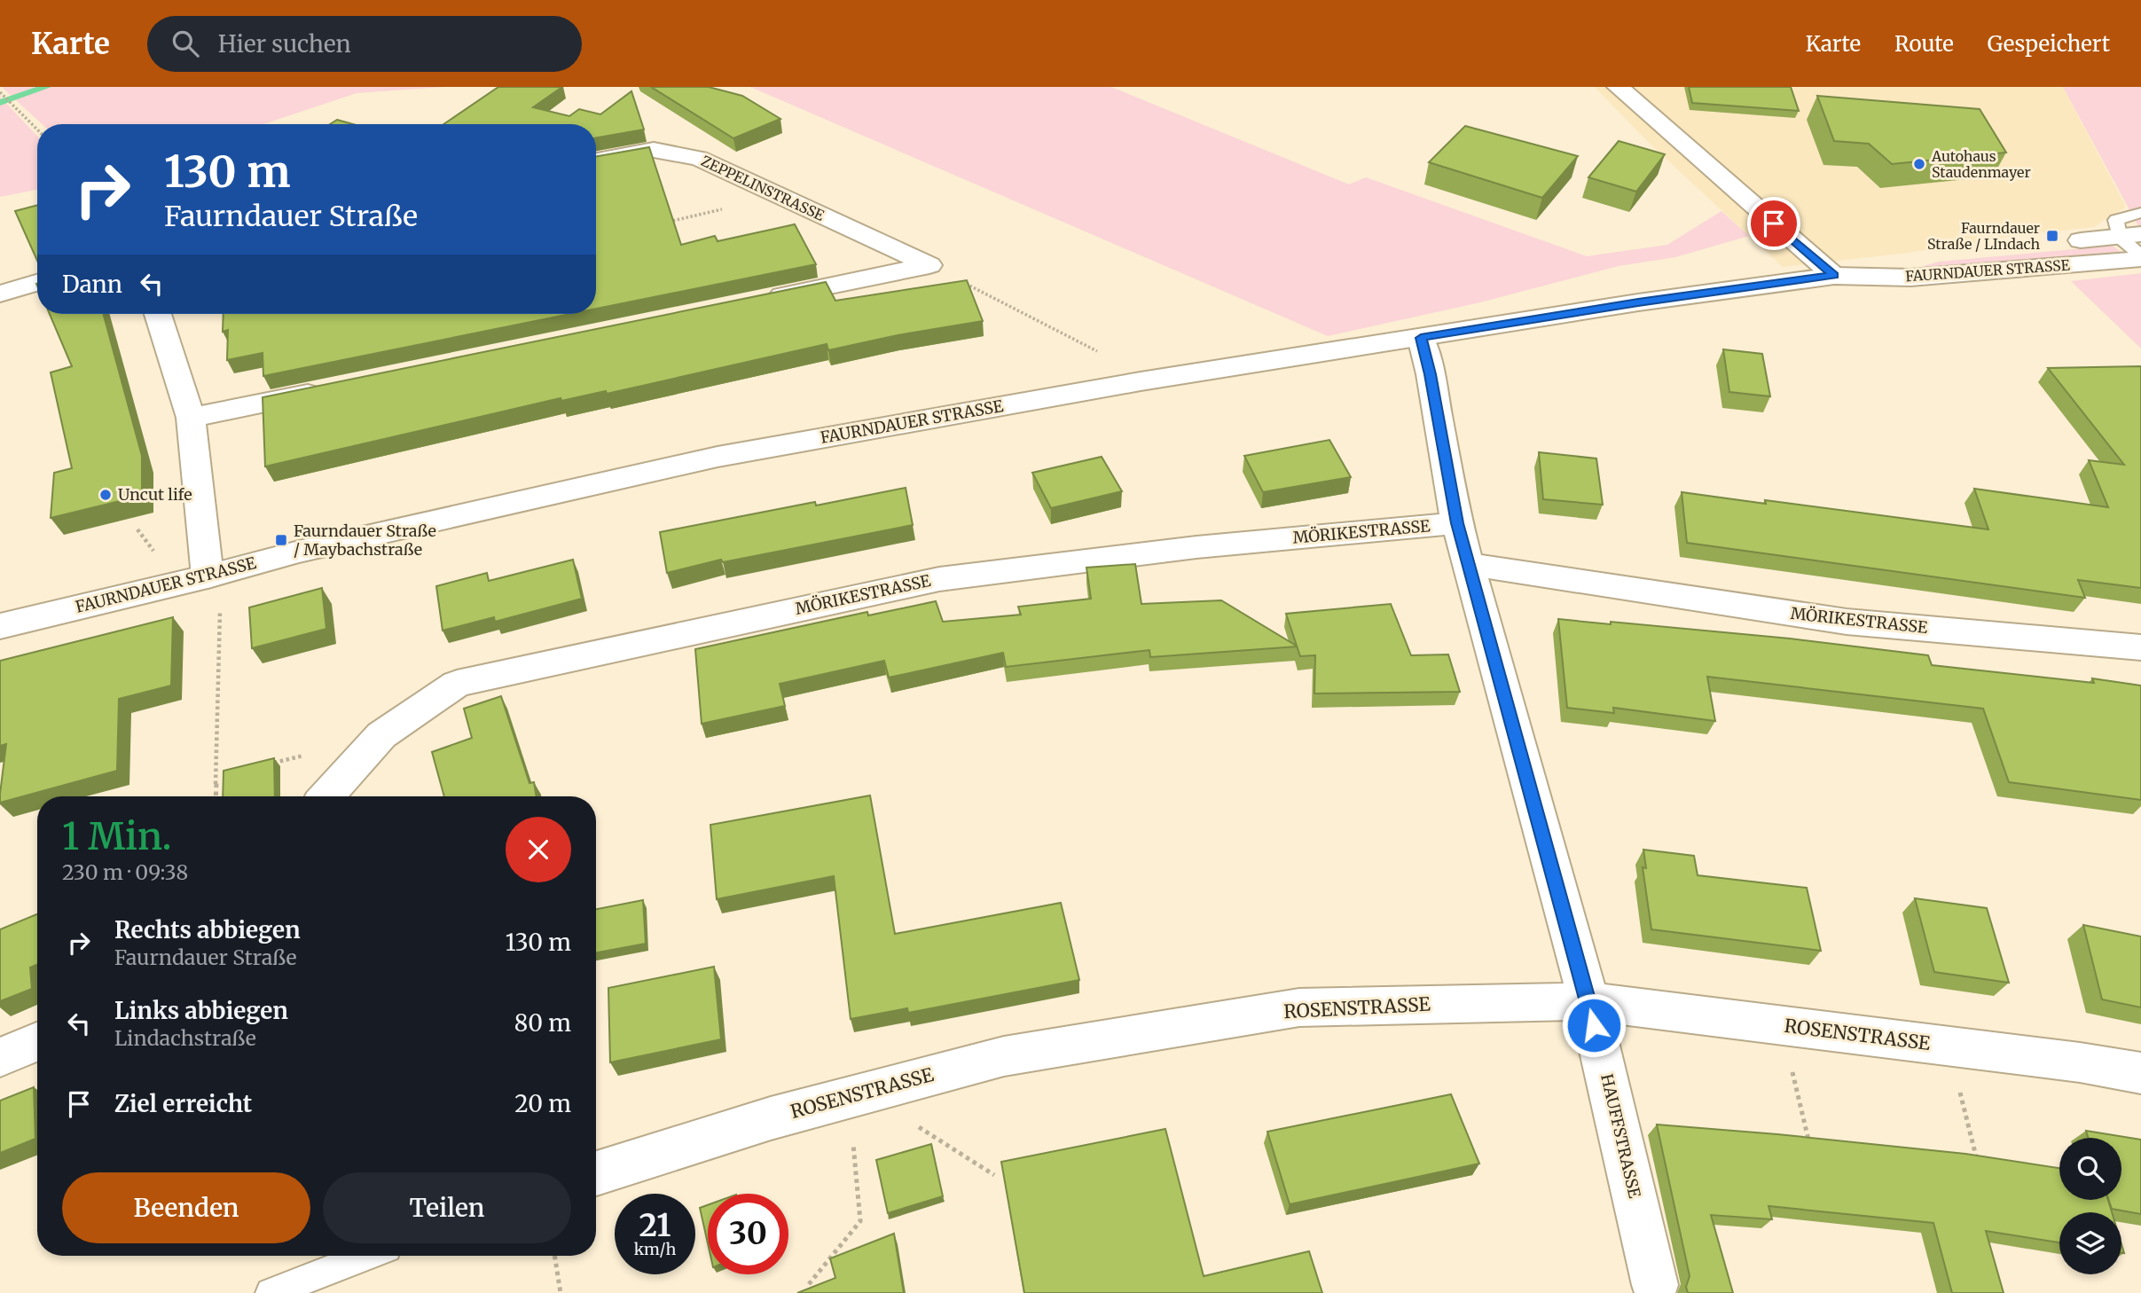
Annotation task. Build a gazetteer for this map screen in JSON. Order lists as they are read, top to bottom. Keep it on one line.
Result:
{"streets":{"street":["ZEPPELINSTRASSE","FAURNDAUER STRASSE","MÖRIKESTRASSE","ROSENSTRASSE","HAUFFSTRASSE"]},"crossings":[["FAURNDAUER STRASSE","HAUFFSTRASSE"],["MÖRIKESTRASSE","HAUFFSTRASSE"],["ROSENSTRASSE","HAUFFSTRASSE"]],"places":{"other":["Autohaus Staudenmayer","Uncut life"],"transit":["Faurndauer Straße / LIndach","Faurndauer Straße / Maybachstraße"]},"page":{"header":"Karte","search":"Hier suchen","nav":["Karte","Route","Gespeichert"],"turn":["130 m","Faurndauer Straße"],"then":"Dann","heading":["1 Min.","230 m · 09:38"],"list":[{"name":"Rechts abbiegen","note":"Faurndauer Straße","value":"130 m"},{"name":"Links abbiegen","note":"Lindachstraße","value":"80 m"},{"name":"Ziel erreicht","value":"20 m"}],"buttons":["Beenden","Teilen"],"speed":"21 km/h","limit":"30"}}
